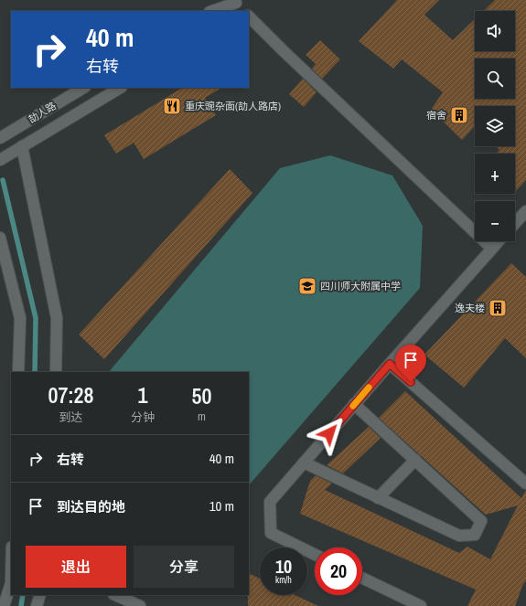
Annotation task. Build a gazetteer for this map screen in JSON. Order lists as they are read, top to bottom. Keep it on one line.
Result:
{"streets":{"street":["劼人路"]},"places":{"restaurant":["重庆豌杂面(劼人路店)"],"building":["宿舍","逸夫楼"],"school or university":["四川师大附属中学"]},"page":{"map_buttons":["+","−"],"turn":["40 m","右转"],"eta":["07:28","到达","1","分钟","50","m"],"list":[{"name":"右转","value":"40 m"},{"name":"到达目的地","value":"10 m"}],"buttons":["退出","分享"],"speed":"10 km/h","limit":"20"}}
